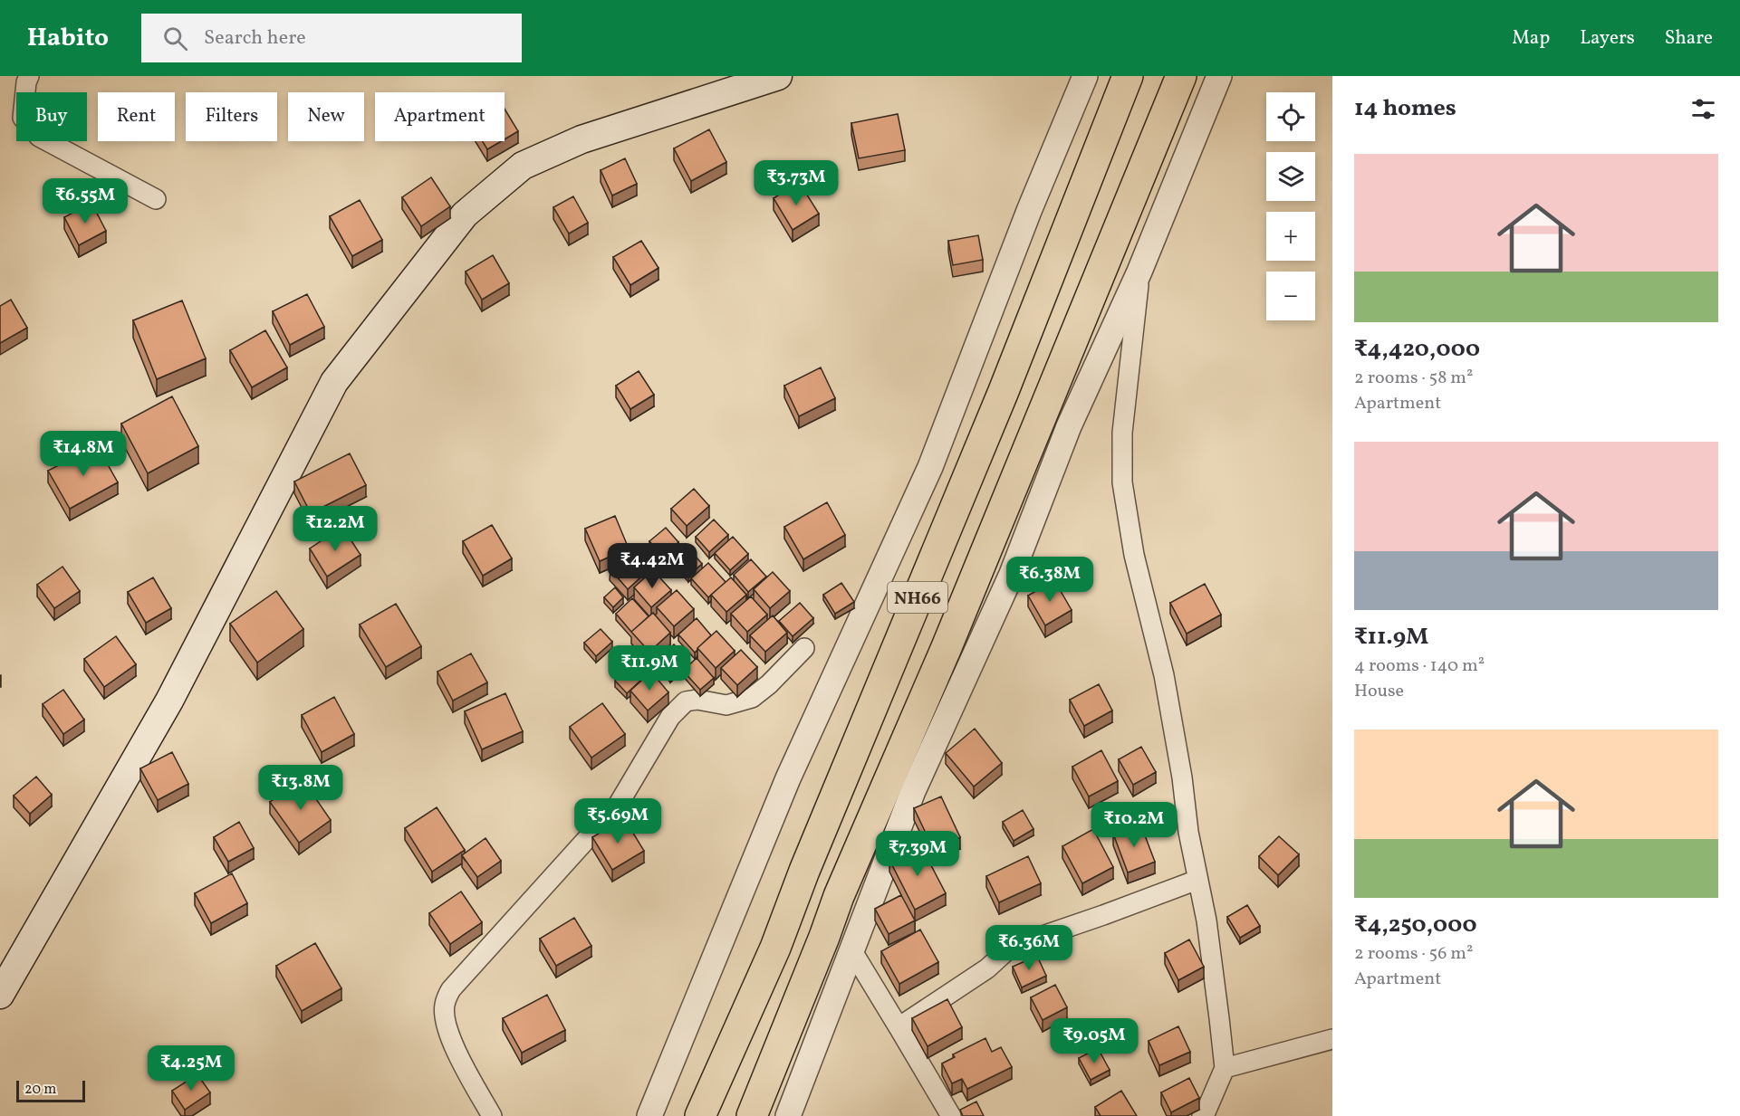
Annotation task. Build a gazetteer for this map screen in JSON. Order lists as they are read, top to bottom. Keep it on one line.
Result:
{"streets":{"highway":["NH66"]},"scale_bar":"20 m","page":{"header":"Habito","search":"Search here","nav":["Map","Layers","Share"],"heading":"14 homes","map_buttons":["+","−"],"chip":["Buy","Rent","Filters","New","Apartment"],"list":[{"name":"₹4,420,000","note":"2 rooms · 58 m² · Apartment"},{"name":"₹11.9M","note":"4 rooms · 140 m² · House"},{"name":"₹4,250,000","note":"2 rooms · 56 m² · Apartment"}],"price":["₹3.73M","₹6.55M","₹14.8M","₹12.2M","₹4.42M","₹6.38M","₹11.9M","₹13.8M","₹5.69M","₹10.2M","₹7.39M","₹6.36M","₹9.05M","₹4.25M"],"scale":"20 m"}}
